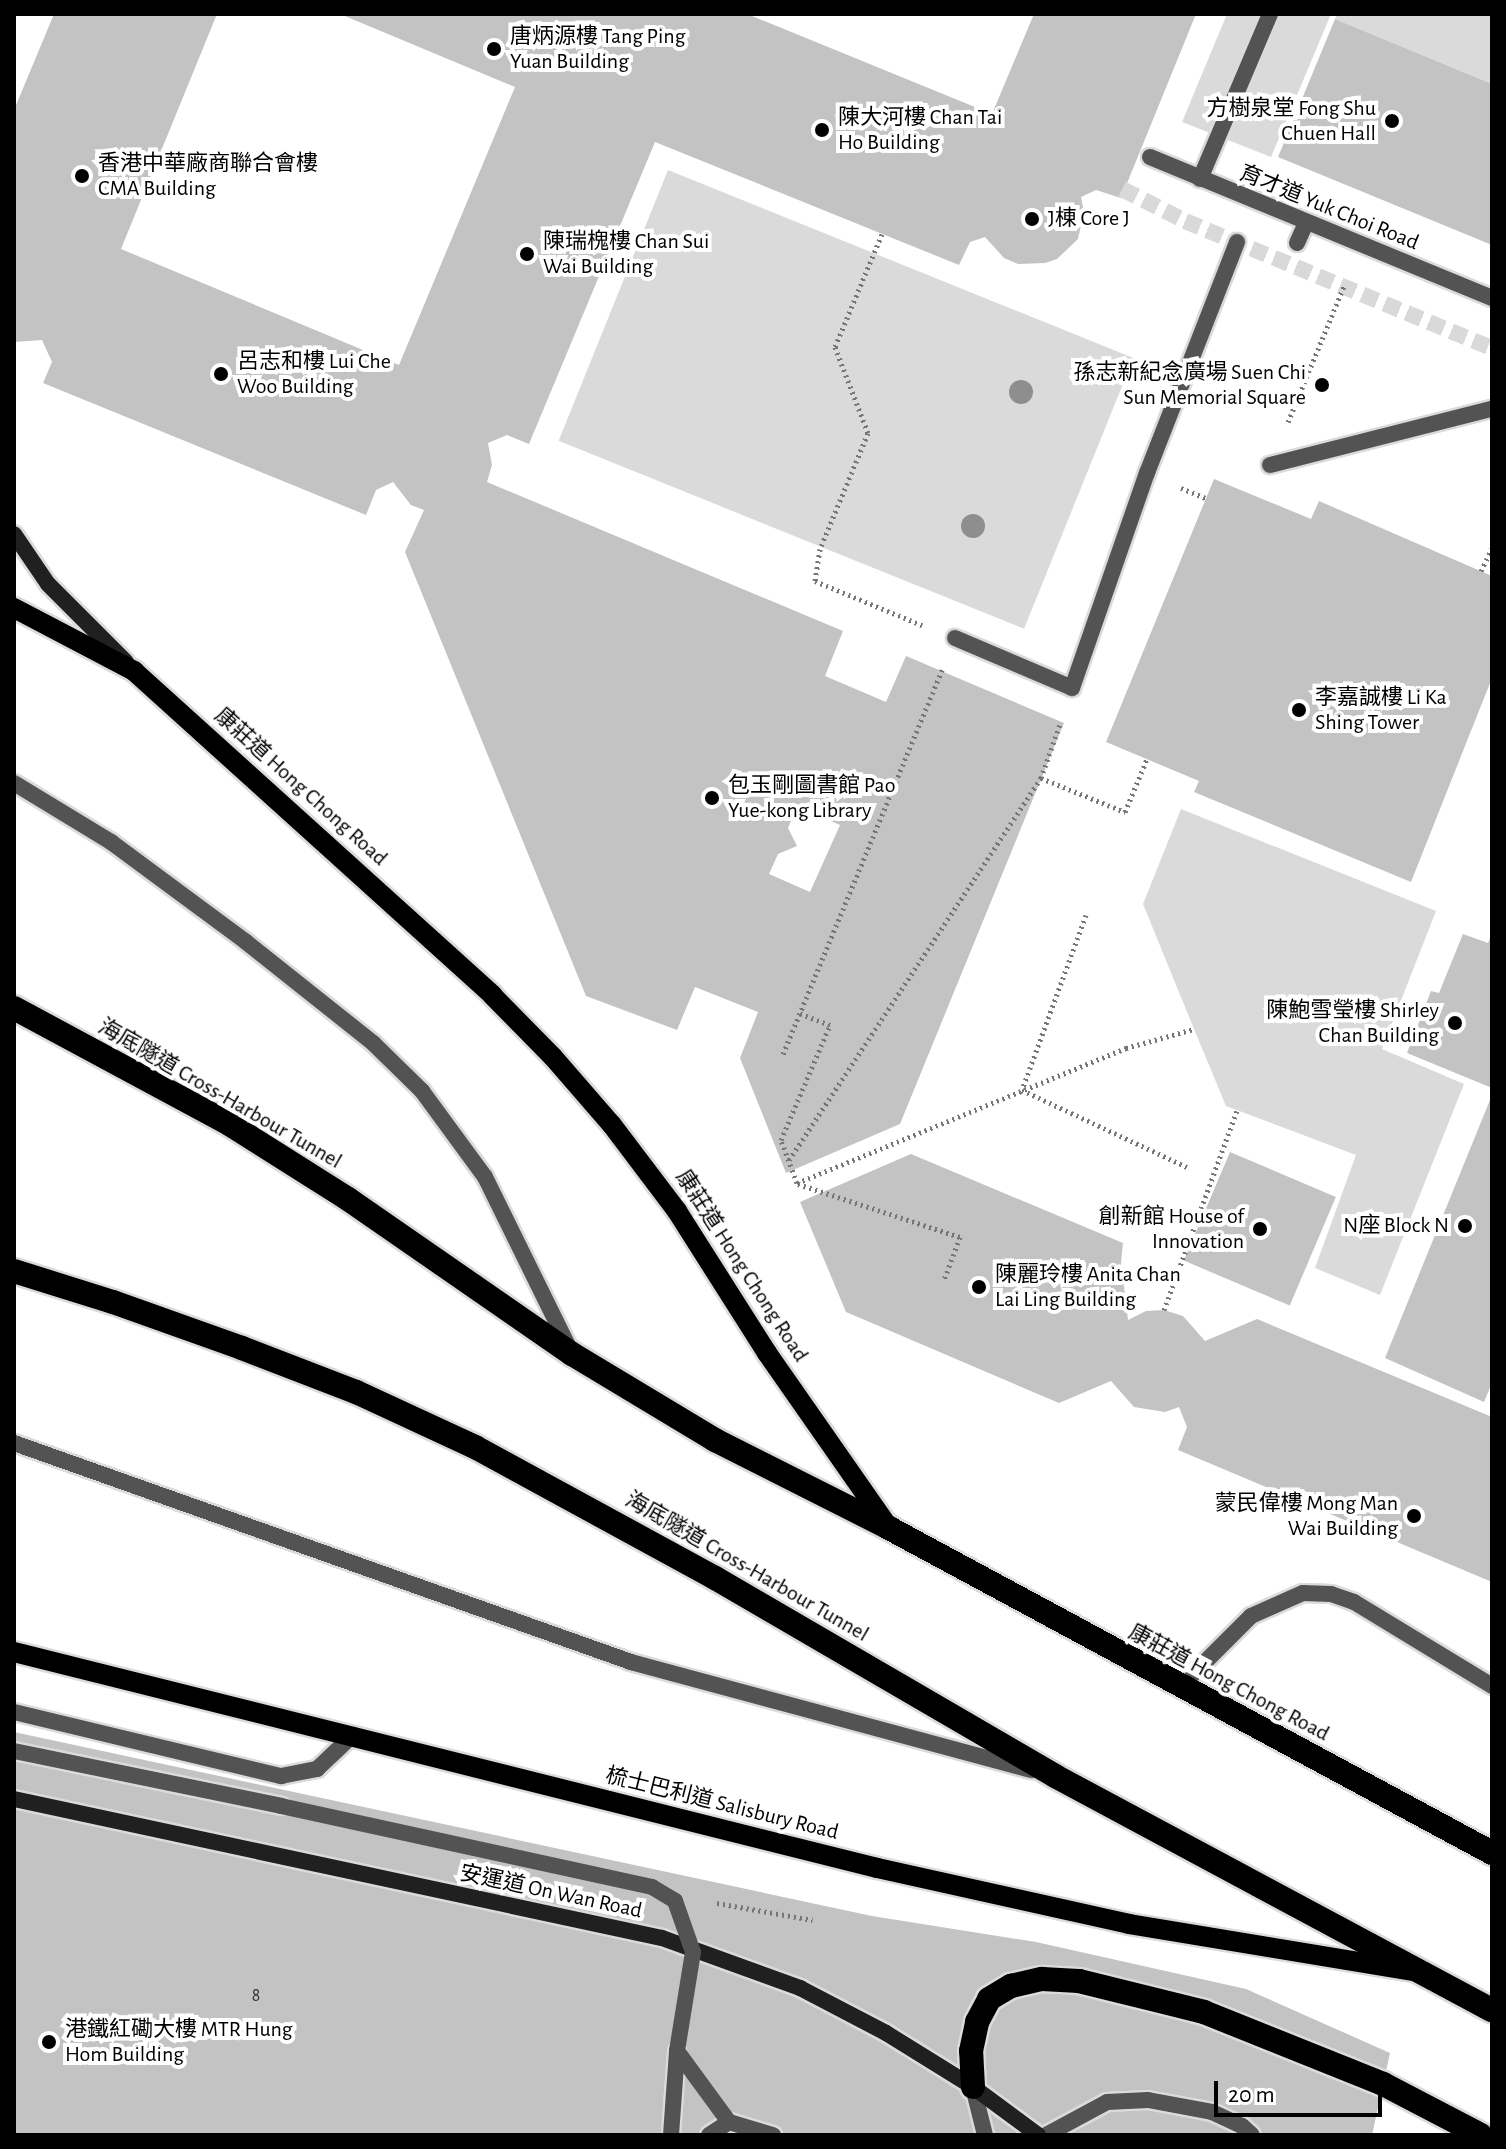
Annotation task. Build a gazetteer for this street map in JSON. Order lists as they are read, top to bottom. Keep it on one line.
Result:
{"streets":{"highway":["康莊道 Hong Chong Road","海底隧道 Cross-Harbour Tunnel"],"main road":["梳士巴利道 Salisbury Road"],"street":["育才道 Yuk Choi Road","安運道 On Wan Road"]},"crossings":[["康莊道 Hong Chong Road","海底隧道 Cross-Harbour Tunnel"],["海底隧道 Cross-Harbour Tunnel","梳士巴利道 Salisbury Road"]],"places":["唐炳源樓 Tang Ping Yuan Building","方樹泉堂 Fong Shu Chuen Hall","陳大河樓 Chan Tai Ho Building","香港中華廠商聯合會樓 CMA Building","J棟 Core J","陳瑞槐樓 Chan Sui Wai Building","呂志和樓 Lui Che Woo Building","孫志新紀念廣場 Suen Chi Sun Memorial Square","李嘉誠樓 Li Ka Shing Tower","包玉剛圖書館 Pao Yue-kong Library","陳鮑雪瑩樓 Shirley Chan Building","N座 Block N","創新館 House of Innovation","陳麗玲樓 Anita Chan Lai Ling Building","蒙民偉樓 Mong Man Wai Building","港鐵紅磡大樓 MTR Hung Hom Building"],"house_numbers":["8"],"scale_bar":"20 m"}
